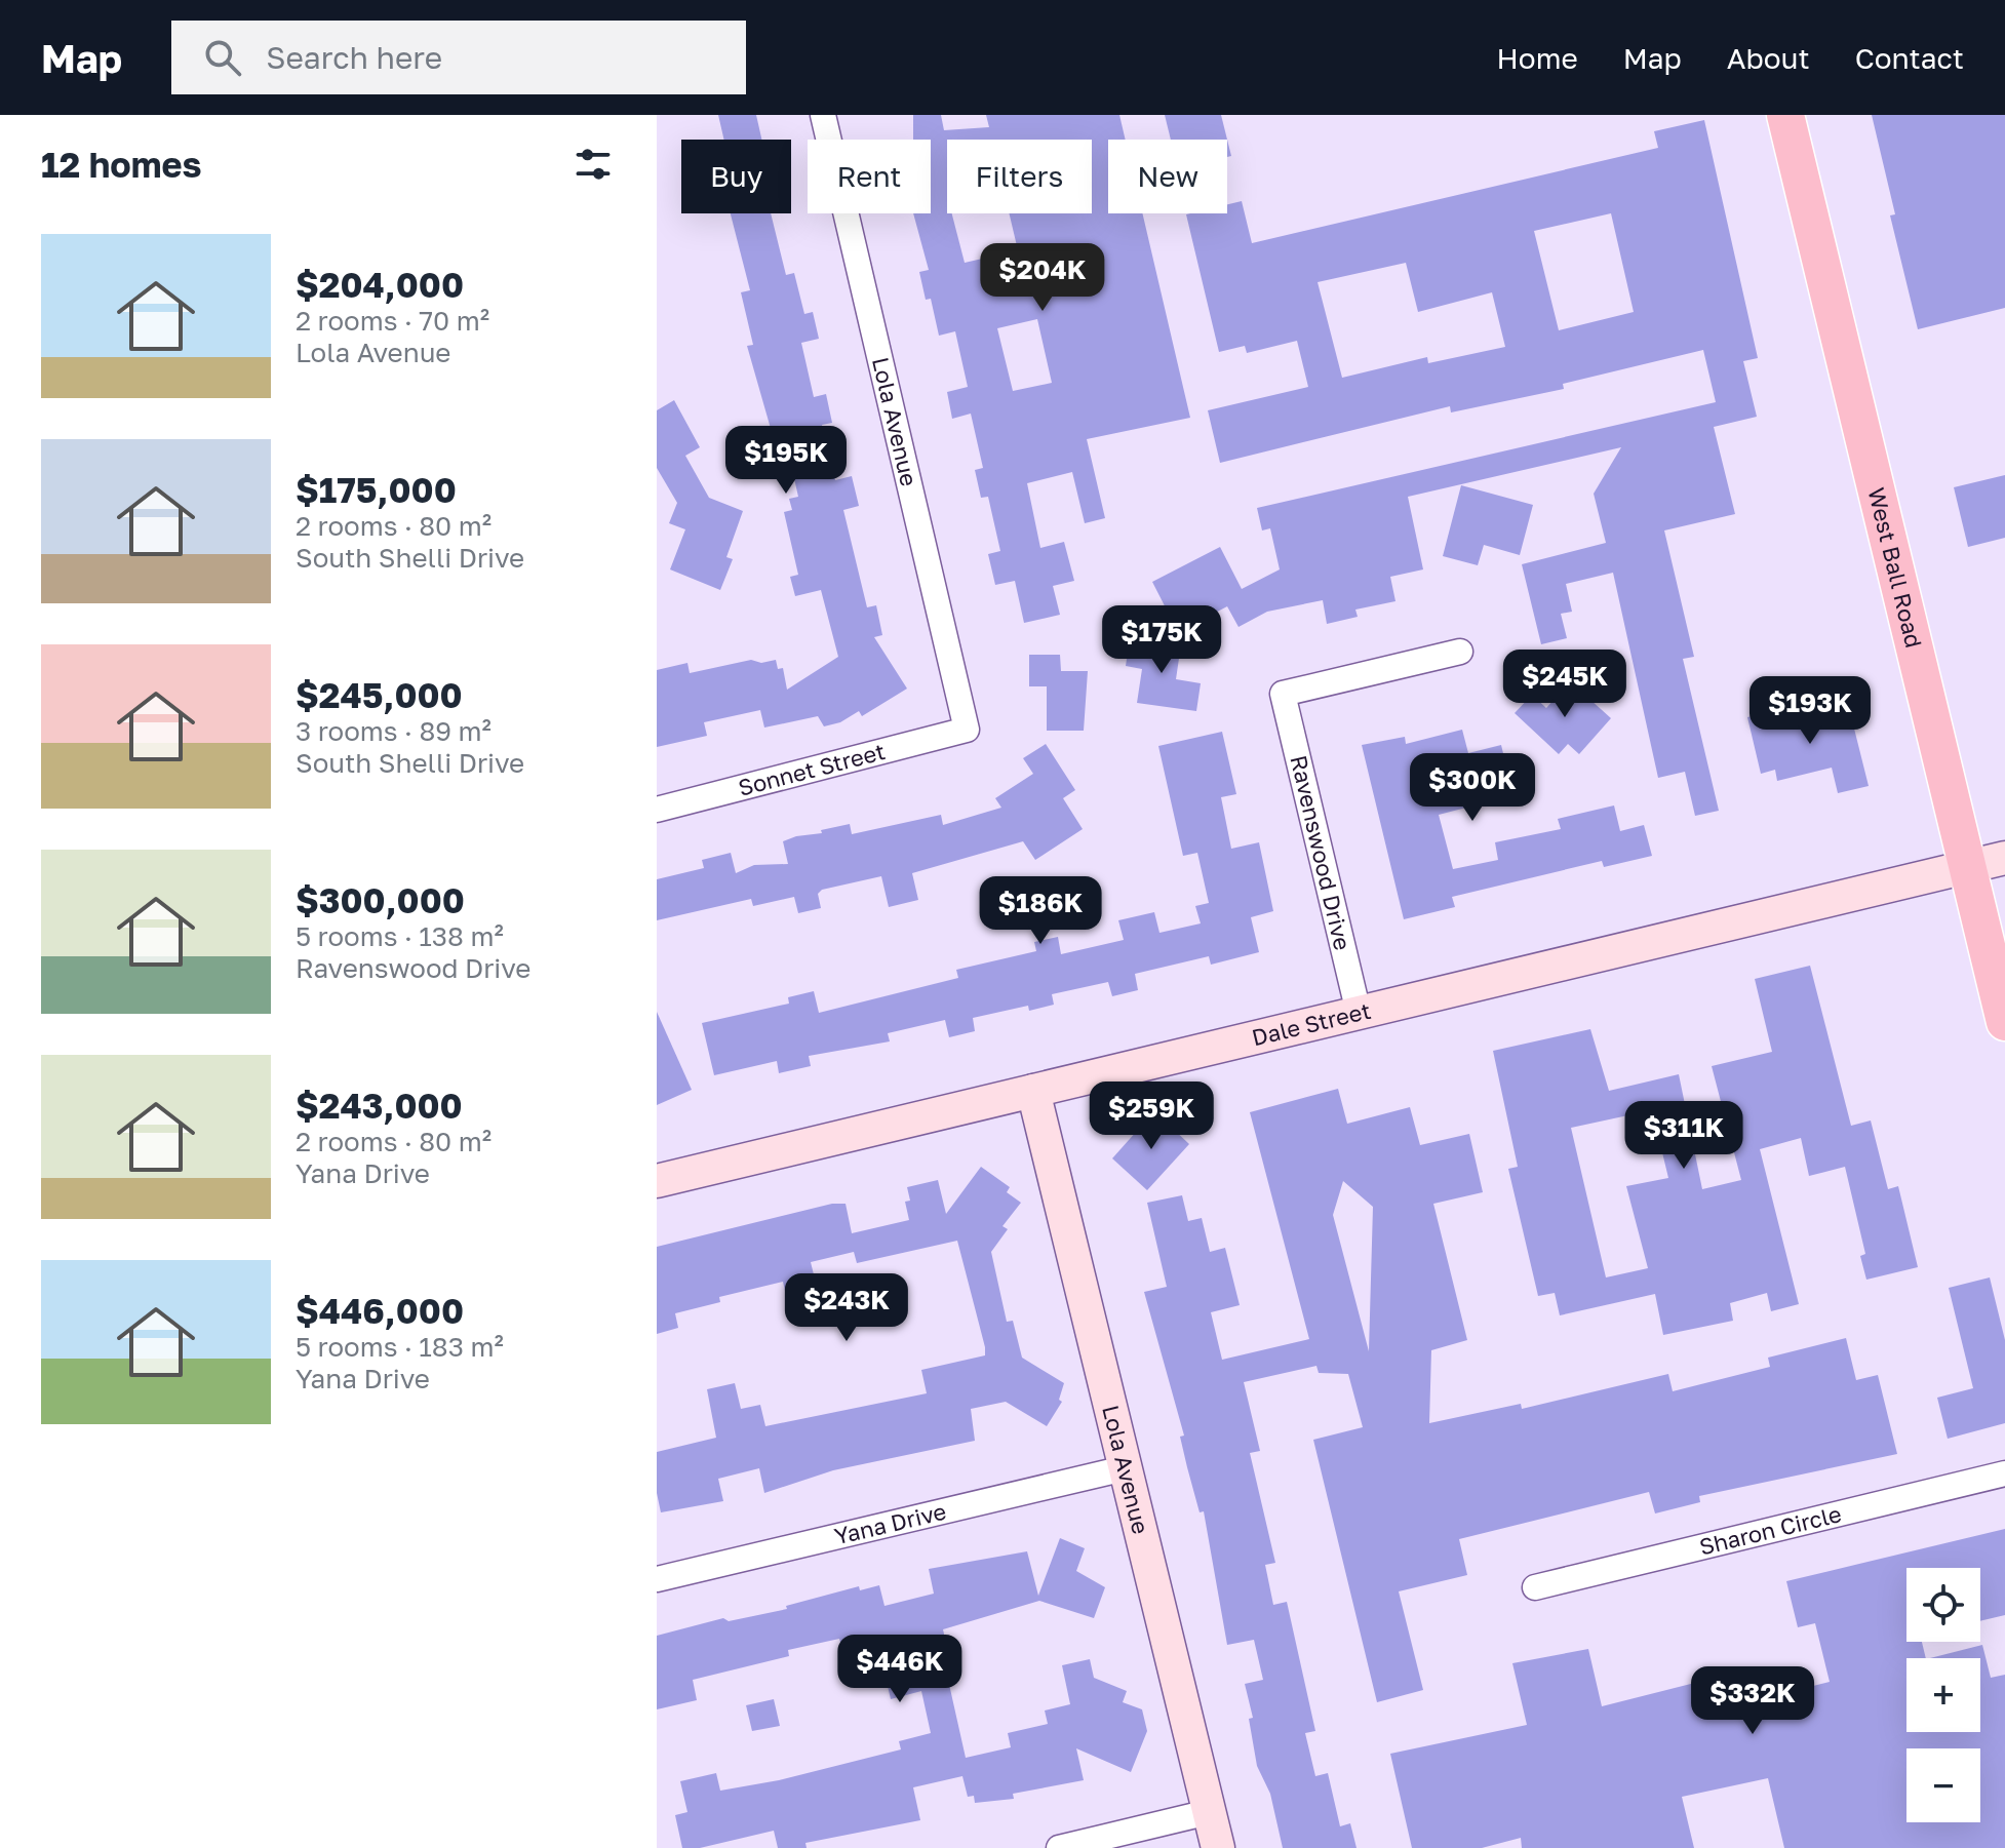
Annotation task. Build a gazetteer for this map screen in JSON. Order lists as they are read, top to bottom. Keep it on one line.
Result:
{"streets":{"main road":["West Ball Road"],"street":["Lola Avenue","Sonnet Street","Ravenswood Drive","Dale Street","Yana Drive","Sharon Circle"]},"crossings":[["Lola Avenue","Sonnet Street"],["Lola Avenue","Dale Street"],["Lola Avenue","Yana Drive"],["West Ball Road","Dale Street"],["Ravenswood Drive","Dale Street"]],"page":{"header":"Map","search":"Search here","nav":["Home","Map","About","Contact"],"heading":"12 homes","chip":["Buy","Rent","Filters","New"],"list":[{"name":"$204,000","note":"2 rooms · 70 m² · Lola Avenue"},{"name":"$175,000","note":"2 rooms · 80 m² · South Shelli Drive"},{"name":"$245,000","note":"3 rooms · 89 m² · South Shelli Drive"},{"name":"$300,000","note":"5 rooms · 138 m² · Ravenswood Drive"},{"name":"$243,000","note":"2 rooms · 80 m² · Yana Drive"},{"name":"$446,000","note":"5 rooms · 183 m² · Yana Drive"}],"price":["$204K","$195K","$175K","$245K","$193K","$300K","$186K","$259K","$311K","$243K","$446K","$332K"],"map_buttons":["+","−"]}}
